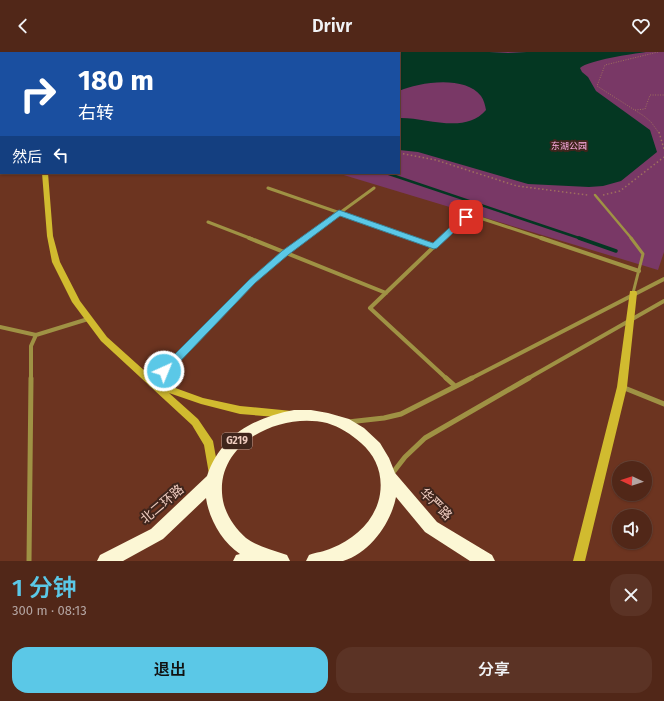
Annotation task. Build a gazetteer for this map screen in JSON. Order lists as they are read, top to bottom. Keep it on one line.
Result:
{"streets":{"highway":["G219","北二环路","华严路"]},"crossings":[["G219","北二环路"],["G219","华严路"]],"parks":["东湖公园"],"north":"left","page":{"header":"Drivr","turn":["180 m","右转"],"then":"然后","heading":["1 分钟","300 m · 08:13"],"buttons":["退出","分享"]}}
